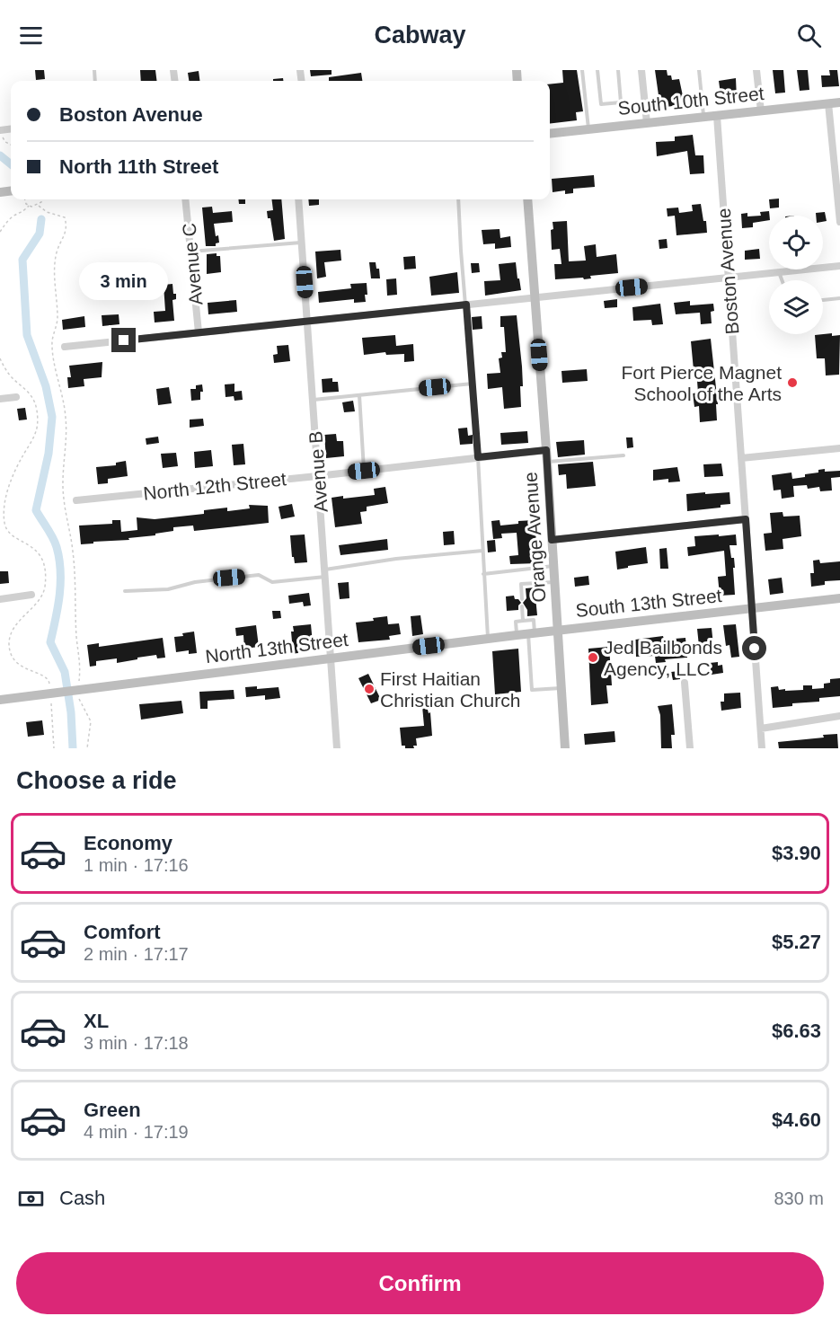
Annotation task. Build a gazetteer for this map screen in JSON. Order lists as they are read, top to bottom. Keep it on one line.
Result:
{"streets":{"street":["South 10th Street","Avenue C","Boston Avenue","Avenue B","North 12th Street","Orange Avenue","South 13th Street","North 13th Street"]},"crossings":[["South 10th Street","Boston Avenue"],["Boston Avenue","South 13th Street"],["Avenue B","North 12th Street"],["Avenue B","North 13th Street"],["North 12th Street","Orange Avenue"],["Orange Avenue","South 13th Street"],["Orange Avenue","North 13th Street"],["South 13th Street","North 13th Street"]],"places":["Fort Pierce Magnet School of the Arts","Jed Bailbonds Agency, LLC","First Haitian Christian Church"],"page":{"header":"Cabway","banner":["Boston Avenue","North 11th Street"],"bubble":"3 min","heading":"Choose a ride","list":[{"name":"Economy","note":"1 min · 17:16","value":"$3.90"},{"name":"Comfort","note":"2 min · 17:17","value":"$5.27"},{"name":"XL","note":"3 min · 17:18","value":"$6.63"},{"name":"Green","note":"4 min · 17:19","value":"$4.60"}],"pay":["Cash","830 m"],"buttons":"Confirm"}}
